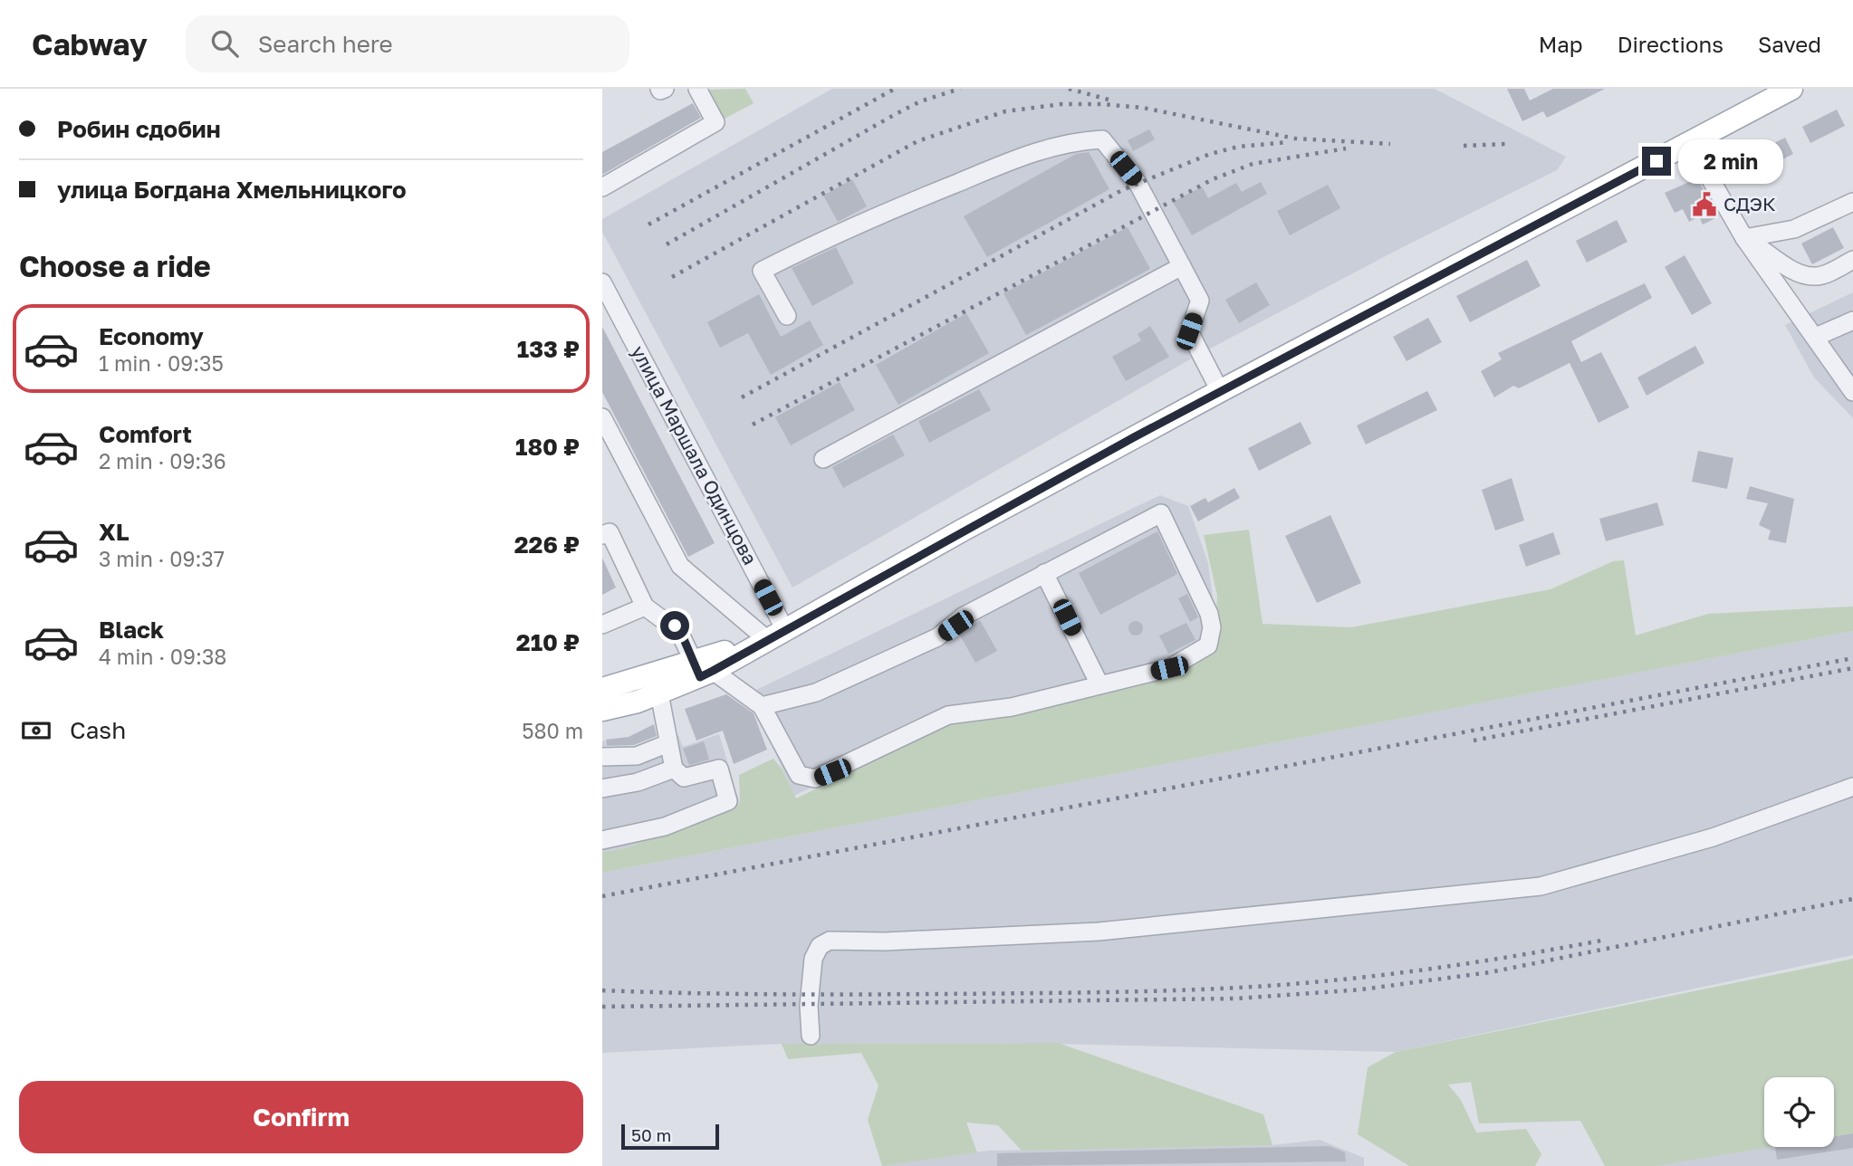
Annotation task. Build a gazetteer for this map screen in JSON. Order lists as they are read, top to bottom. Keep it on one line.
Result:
{"streets":{"street":["улица Маршала Одинцова"]},"places":{"public building":["СДЭК"]},"scale_bar":"50 m","page":{"header":"Cabway","search":"Search here","nav":["Map","Directions","Saved"],"banner":["Робин сдобин","улица Богдана Хмельницкого"],"bubble":"2 min","heading":"Choose a ride","list":[{"name":"Economy","note":"1 min · 09:35","value":"133 ₽"},{"name":"Comfort","note":"2 min · 09:36","value":"180 ₽"},{"name":"XL","note":"3 min · 09:37","value":"226 ₽"},{"name":"Black","note":"4 min · 09:38","value":"210 ₽"}],"pay":["Cash","580 m"],"buttons":"Confirm","scale":"50 m"}}
